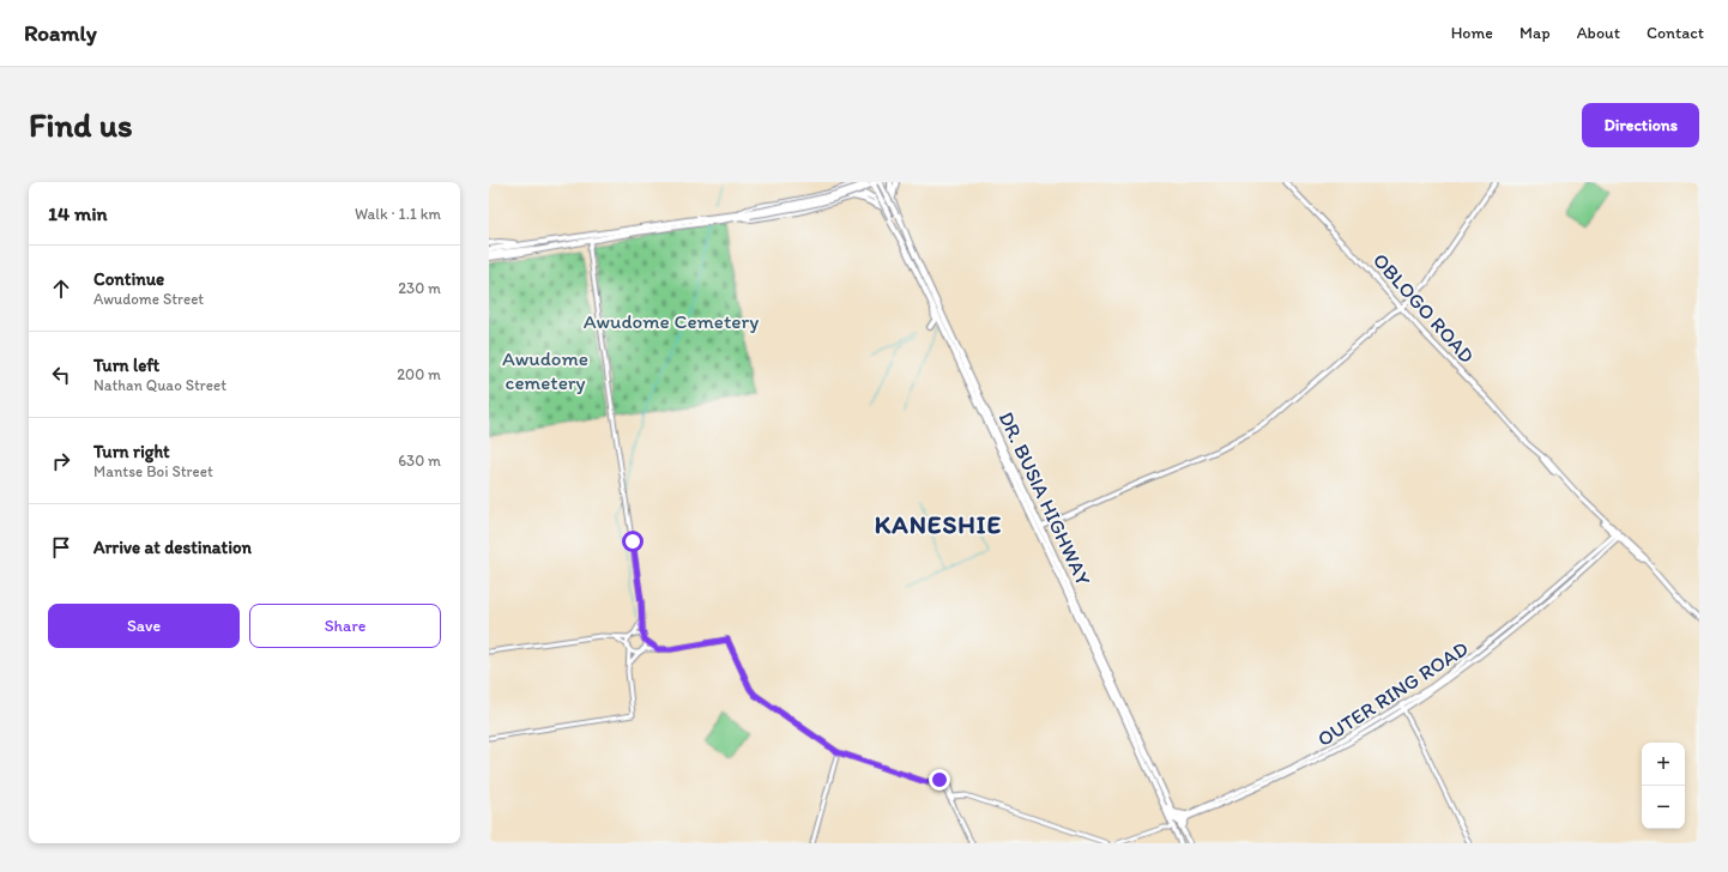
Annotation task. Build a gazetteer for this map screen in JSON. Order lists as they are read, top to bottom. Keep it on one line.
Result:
{"streets":{"main road":["OBLOGO ROAD","DR. BUSIA HIGHWAY","OUTER RING ROAD"]},"crossings":[["OBLOGO ROAD","OUTER RING ROAD"],["DR. BUSIA HIGHWAY","OUTER RING ROAD"]],"districts":["KANESHIE"],"parks":["Awudome Cemetery","Awudome cemetery"],"page":{"header":"Roamly","nav":["Home","Map","About","Contact"],"buttons":["Directions",["Save","Share"]],"title":"Find us","heading":["14 min","Walk · 1.1 km"],"list":[["Continue","Awudome Street","230 m"],["Turn left","Nathan Quao Street","200 m"],["Turn right","Mantse Boi Street","630 m"],"Arrive at destination"],"map_buttons":["+","−"]}}
